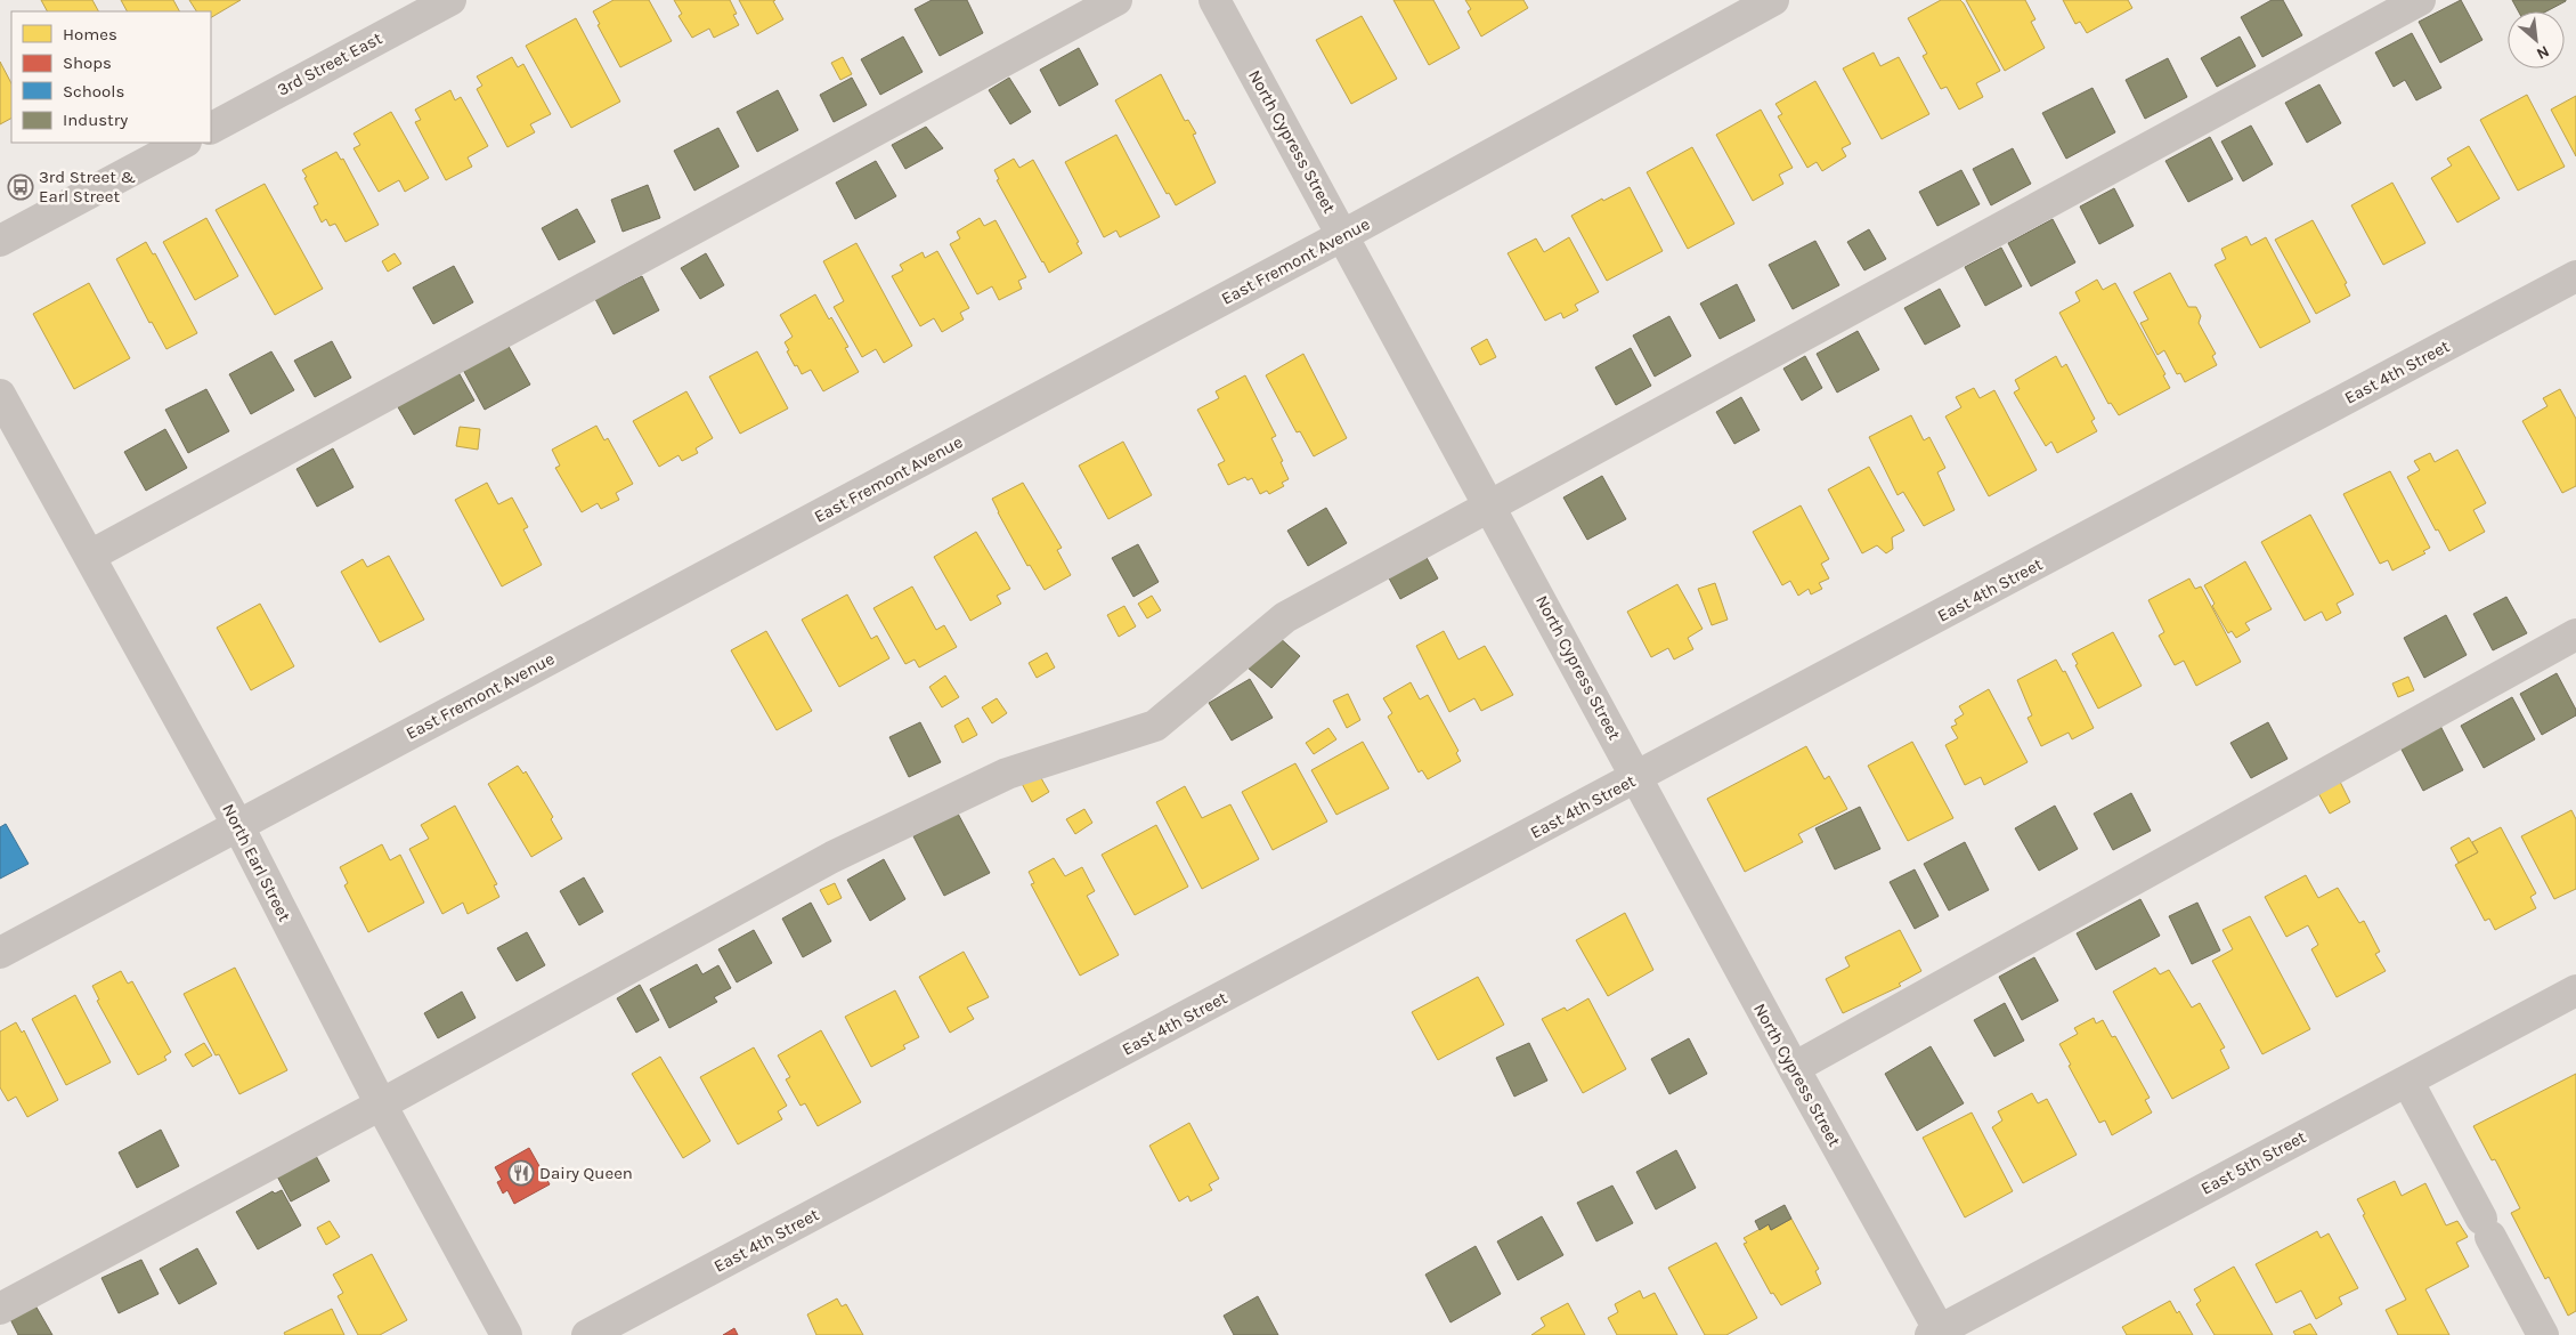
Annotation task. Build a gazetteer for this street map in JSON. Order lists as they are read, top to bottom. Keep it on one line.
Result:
{"streets":{"street":["3rd Street East","North Cypress Street","East Fremont Avenue","East 4th Street","North Earl Street","East 5th Street"]},"crossings":[["North Cypress Street","East Fremont Avenue"],["North Cypress Street","East 4th Street"],["North Cypress Street","East 5th Street"],["East Fremont Avenue","North Earl Street"]],"places":{"bus stop":["3rd Street & Earl Street"],"restaurant":["Dairy Queen"]},"legend":["Homes","Shops","Schools","Industry"],"north":"bottom right"}
